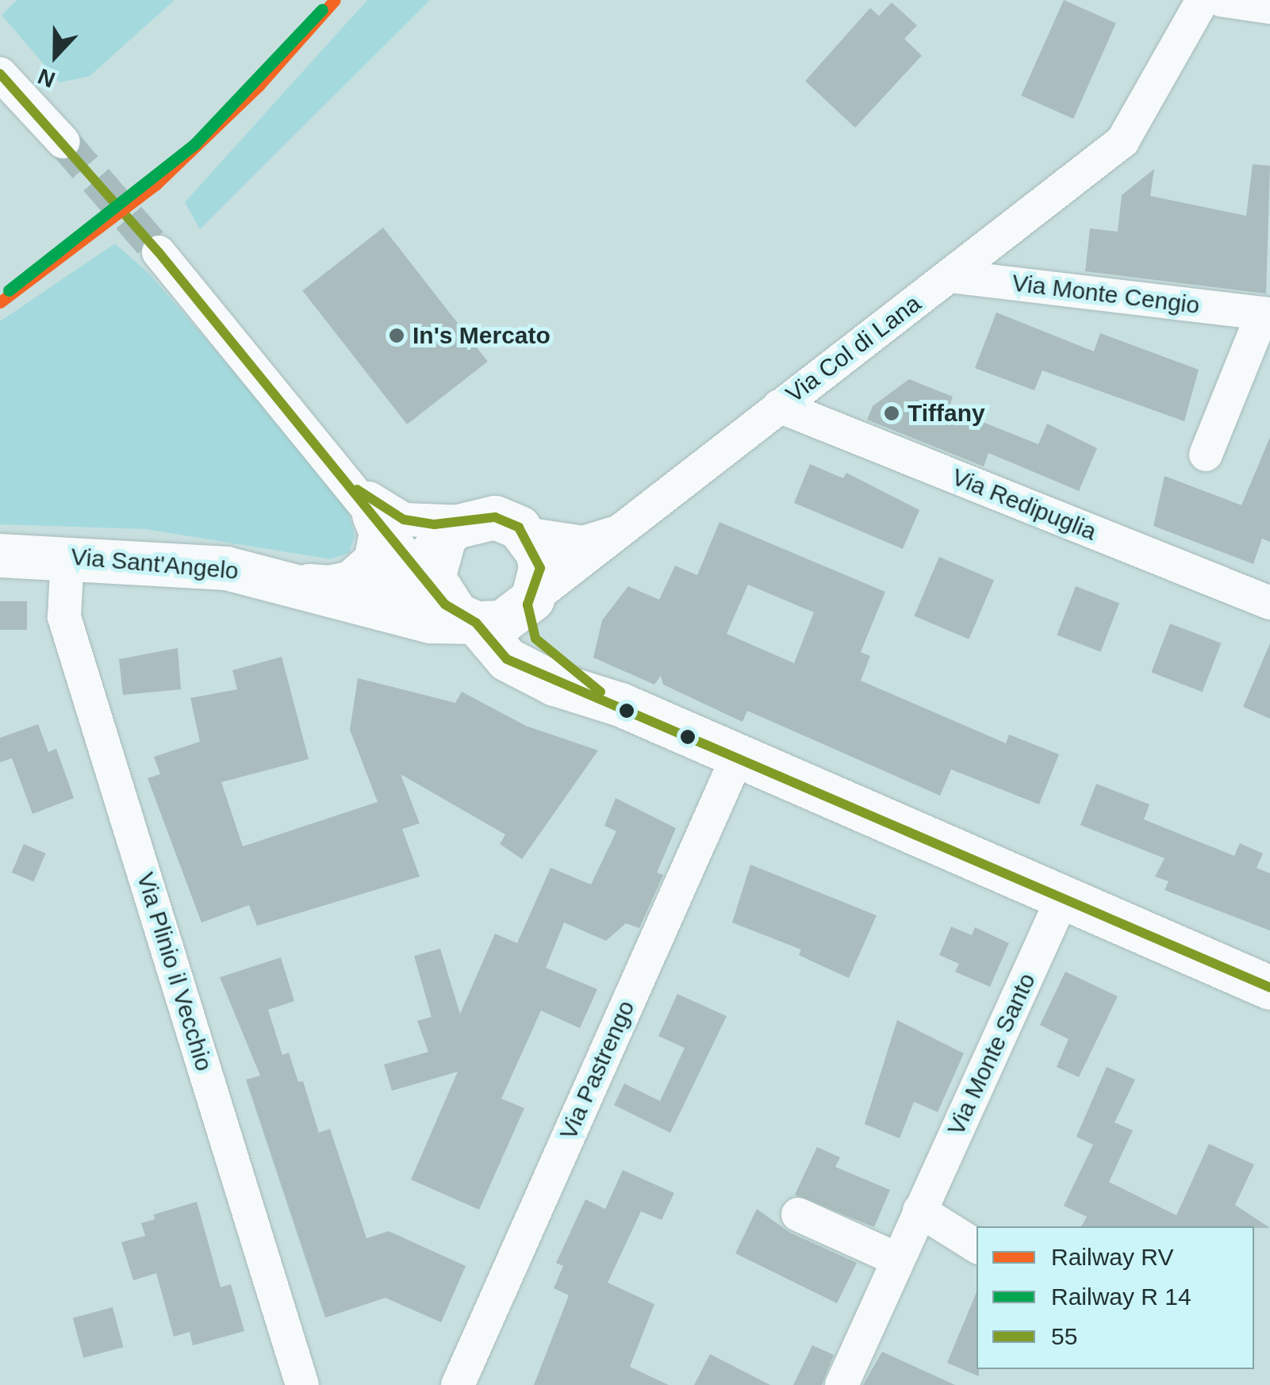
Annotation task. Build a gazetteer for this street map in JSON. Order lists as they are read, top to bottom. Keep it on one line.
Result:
{"streets":{"street":["Via Monte Cengio","Via Col di Lana","Via Redipuglia","Via Sant'Angelo","Via Plinio il Vecchio","Via Monte Santo","Via Pastrengo"]},"crossings":[["Via Monte Cengio","Via Col di Lana"],["Via Col di Lana","Via Redipuglia"],["Via Col di Lana","Via Sant'Angelo"],["Via Sant'Angelo","Via Plinio il Vecchio"]],"places":["In's Mercato","Tiffany"],"lines":["rail line RV","transit line 55"],"legend":["Railway RV","Railway R 14","55"],"north":"bottom"}
